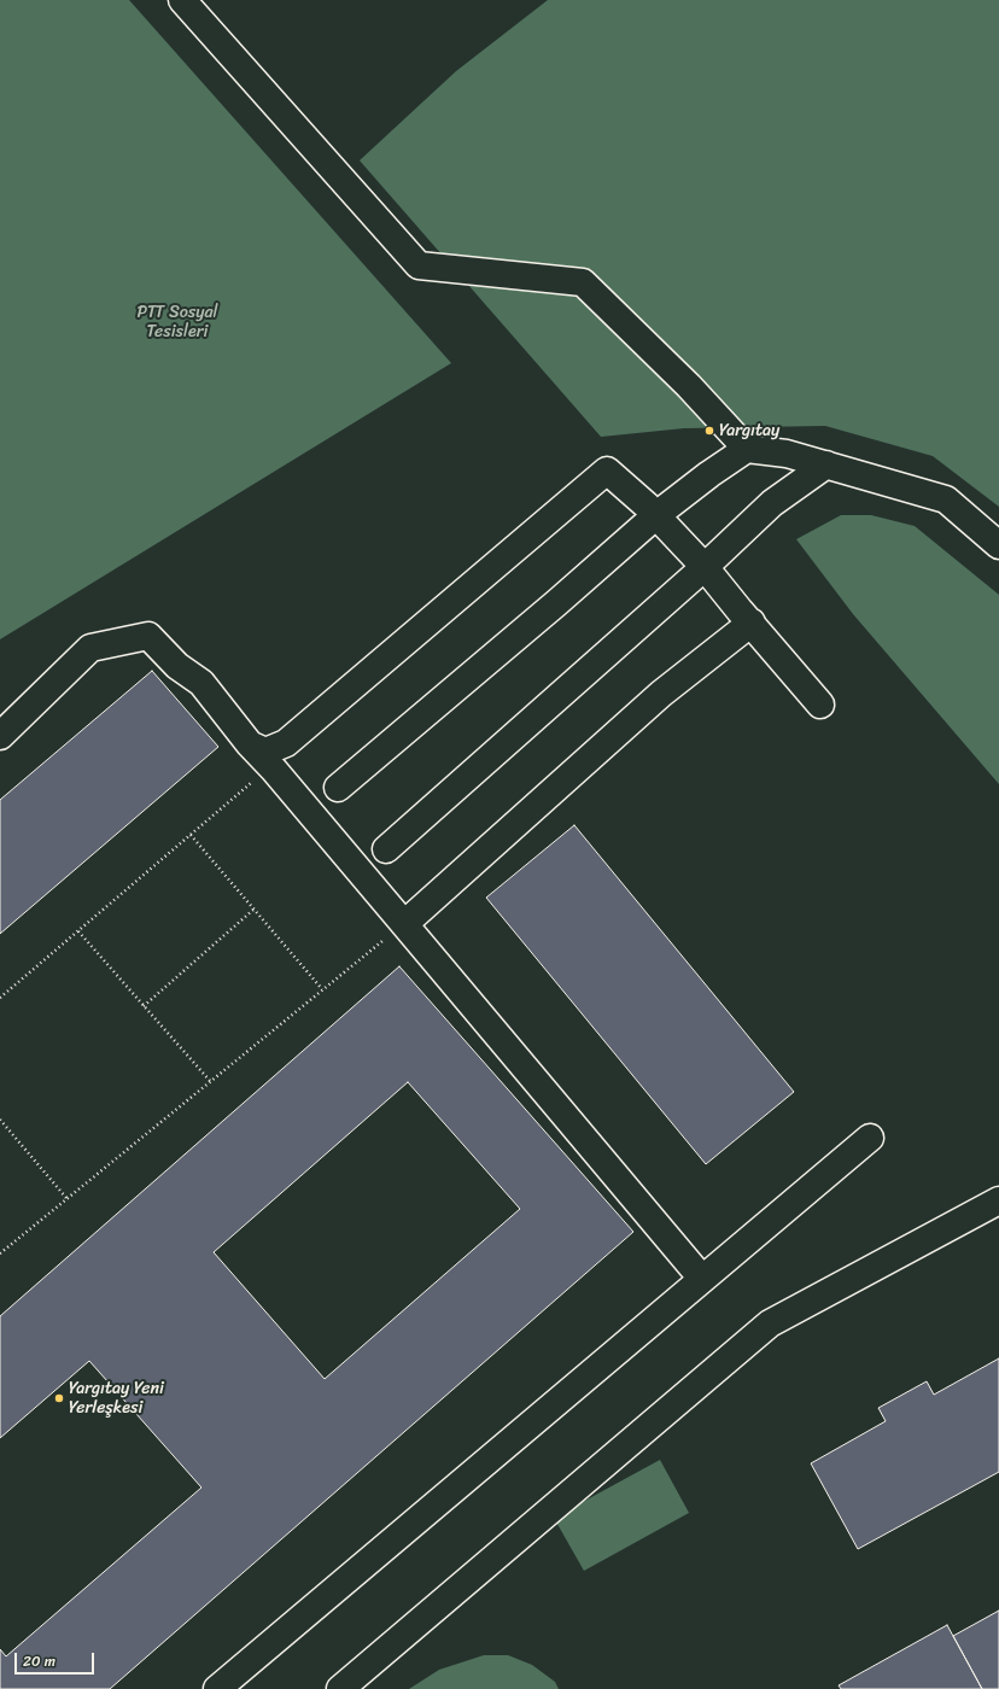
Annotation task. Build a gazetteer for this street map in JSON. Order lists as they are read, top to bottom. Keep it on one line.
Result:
{"parks":["PTT Sosyal Tesisleri"],"places":["Yargıtay","Yargıtay Yeni Yerleşkesi"],"scale_bar":"20 m"}
